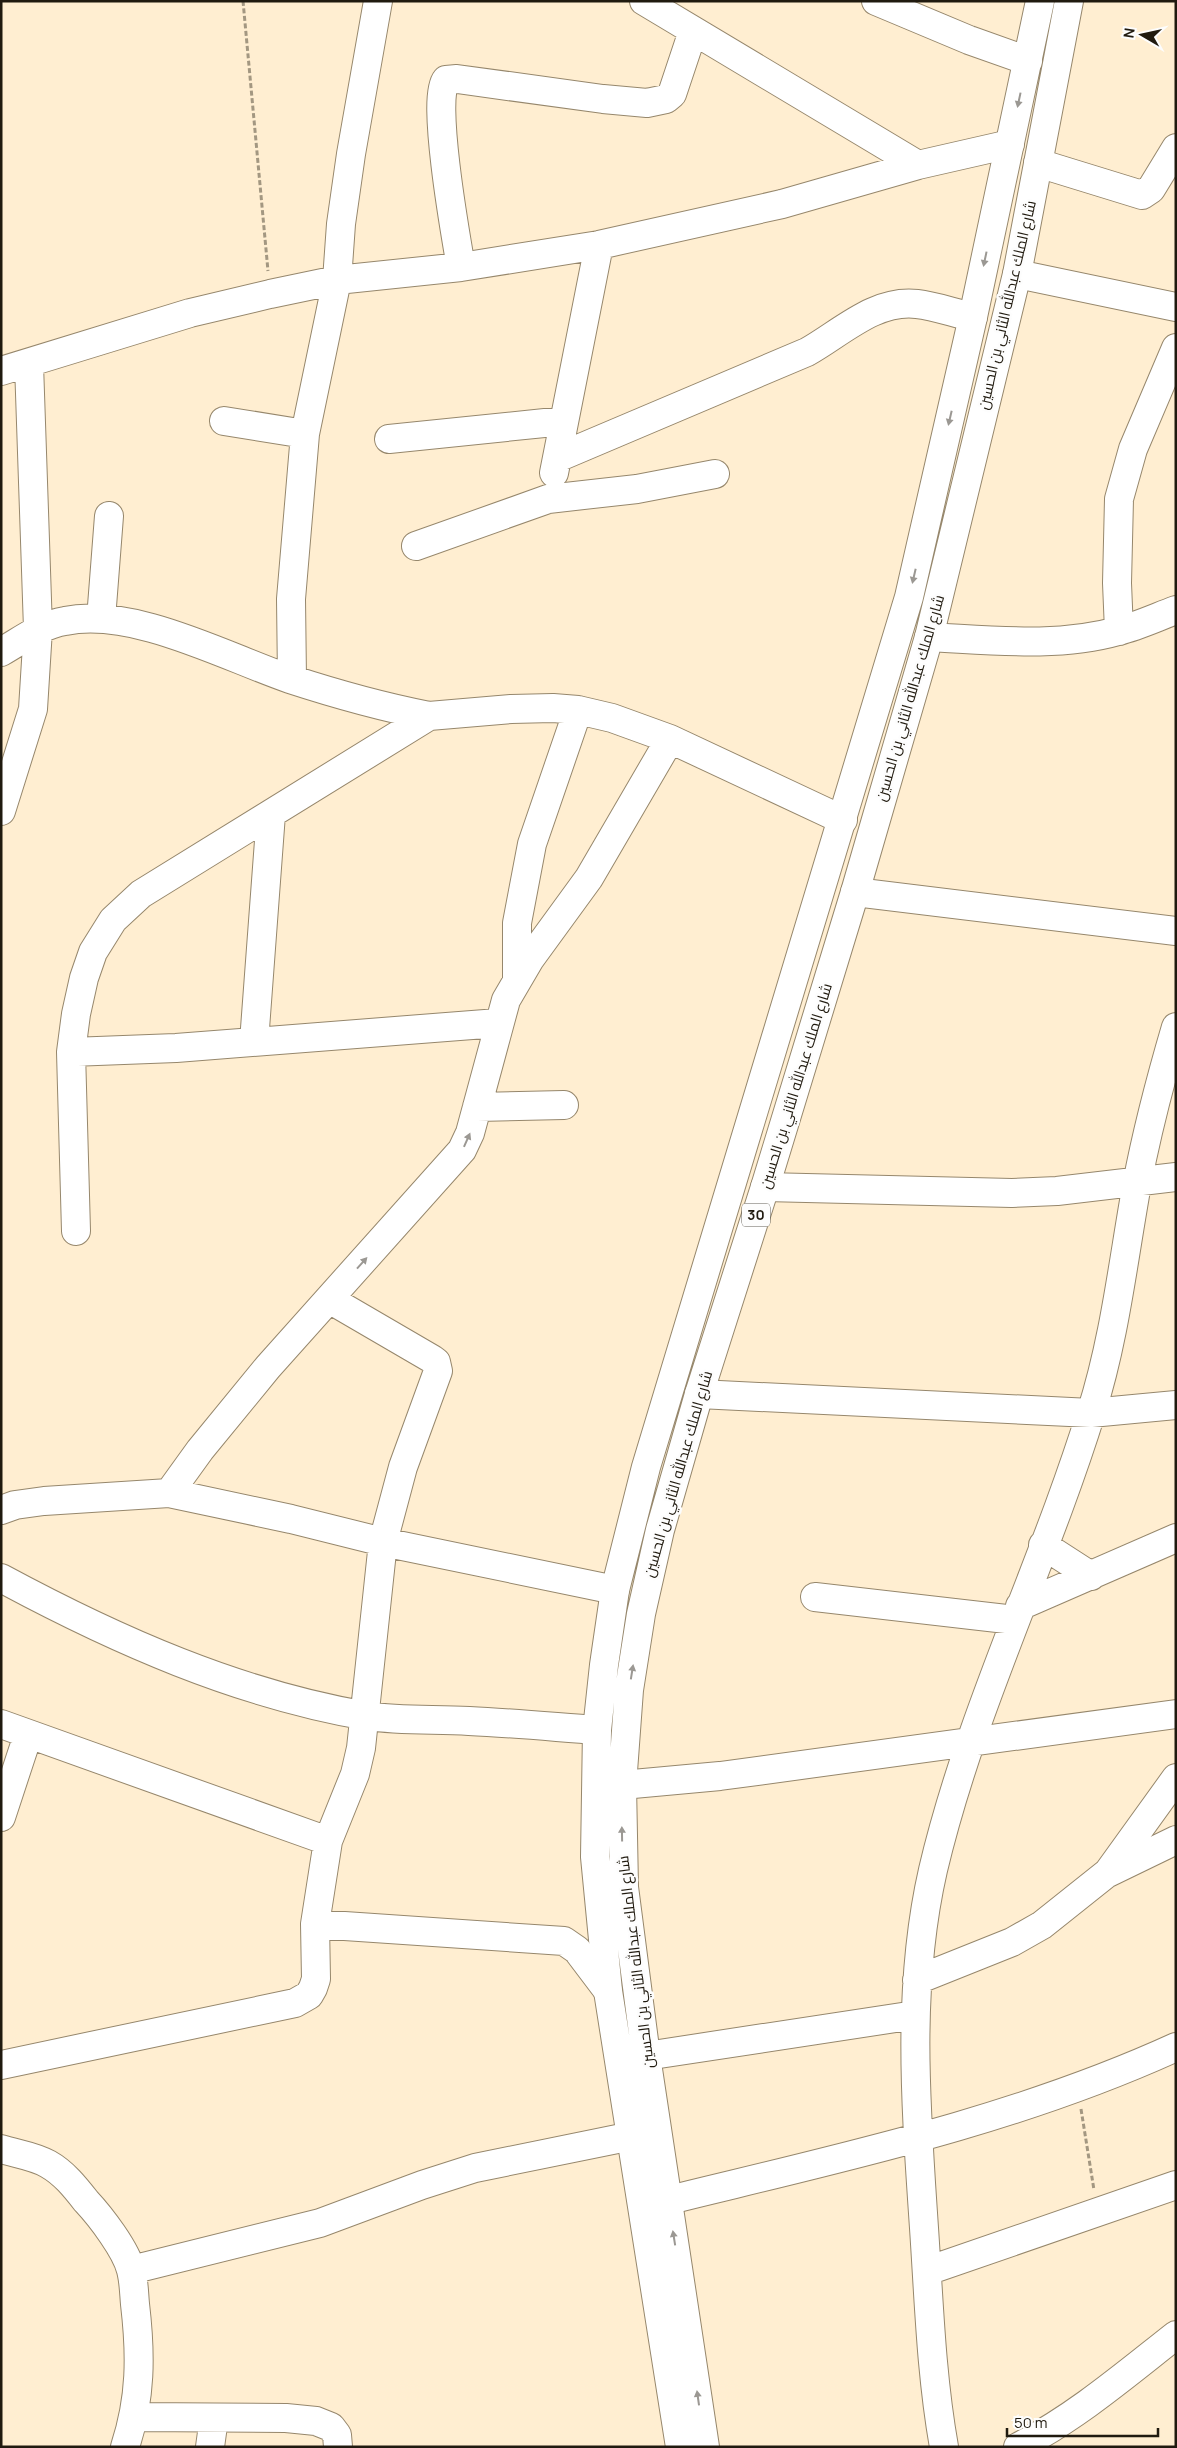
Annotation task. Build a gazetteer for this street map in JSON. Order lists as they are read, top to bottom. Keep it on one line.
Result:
{"streets":{"street":["شارع الملك عبدالله الثاني بن الحسين","30"]},"scale_bar":"50 m","north":"left"}
